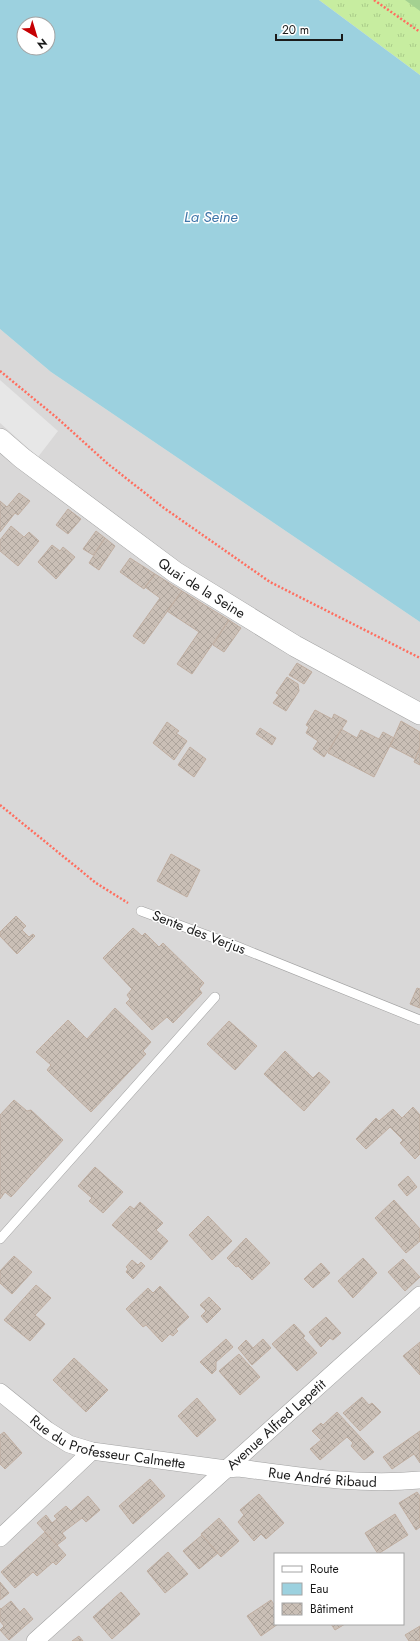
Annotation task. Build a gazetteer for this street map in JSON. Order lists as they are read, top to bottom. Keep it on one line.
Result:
{"streets":{"street":["Quai de la Seine","Avenue Alfred Lepetit","Rue du Professeur Calmette","Rue André Ribaud"],"lane":["Sente des Verjus"]},"crossings":[["Avenue Alfred Lepetit","Rue du Professeur Calmette"],["Avenue Alfred Lepetit","Rue André Ribaud"],["Rue du Professeur Calmette","Rue André Ribaud"]],"water":["La Seine"],"legend":["Route","Eau","Bâtiment"],"scale_bar":"20 m","north":"bottom right"}
